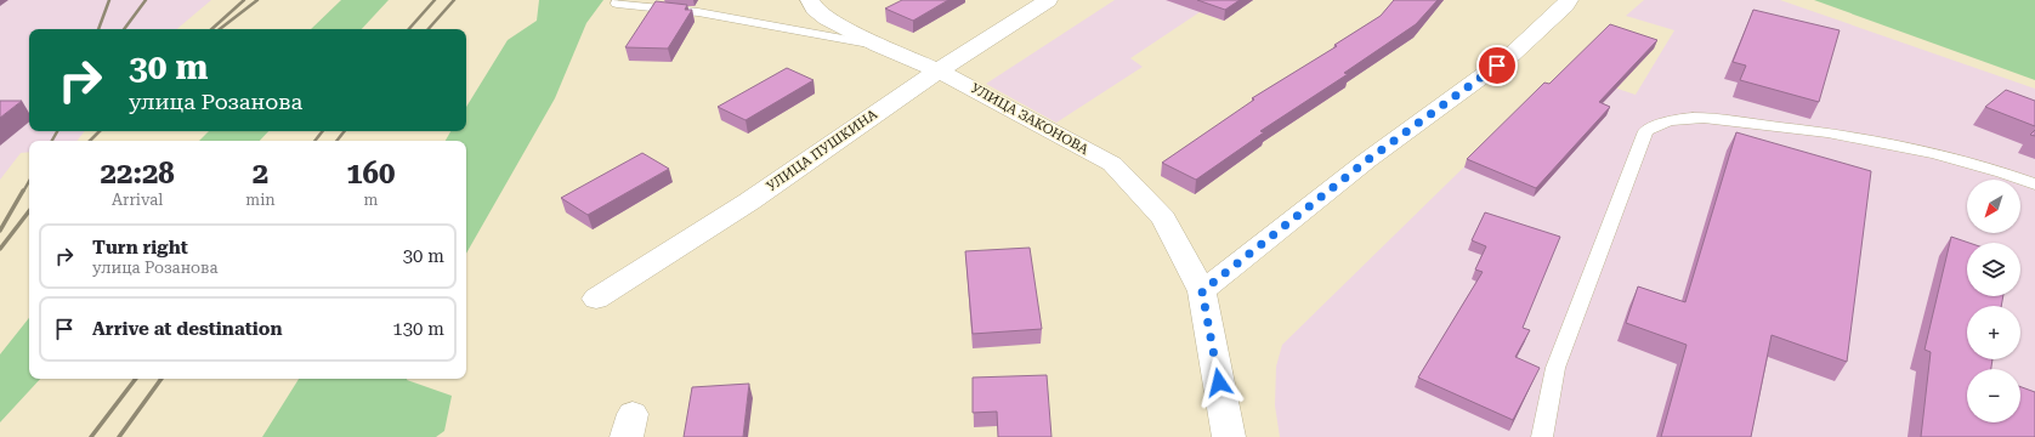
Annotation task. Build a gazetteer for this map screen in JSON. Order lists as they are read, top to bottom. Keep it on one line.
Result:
{"streets":{"street":["УЛИЦА ЗАКОНОВА","УЛИЦА ПУШКИНА"]},"crossings":[["УЛИЦА ЗАКОНОВА","УЛИЦА ПУШКИНА"]],"north":"bottom left","page":{"turn":["30 m","улица Розанова"],"eta":["22:28","Arrival","2","min","160","m"],"map_buttons":["+","−"],"list":[{"name":"Turn right","note":"улица Розанова","value":"30 m"},{"name":"Arrive at destination","value":"130 m"}]}}
